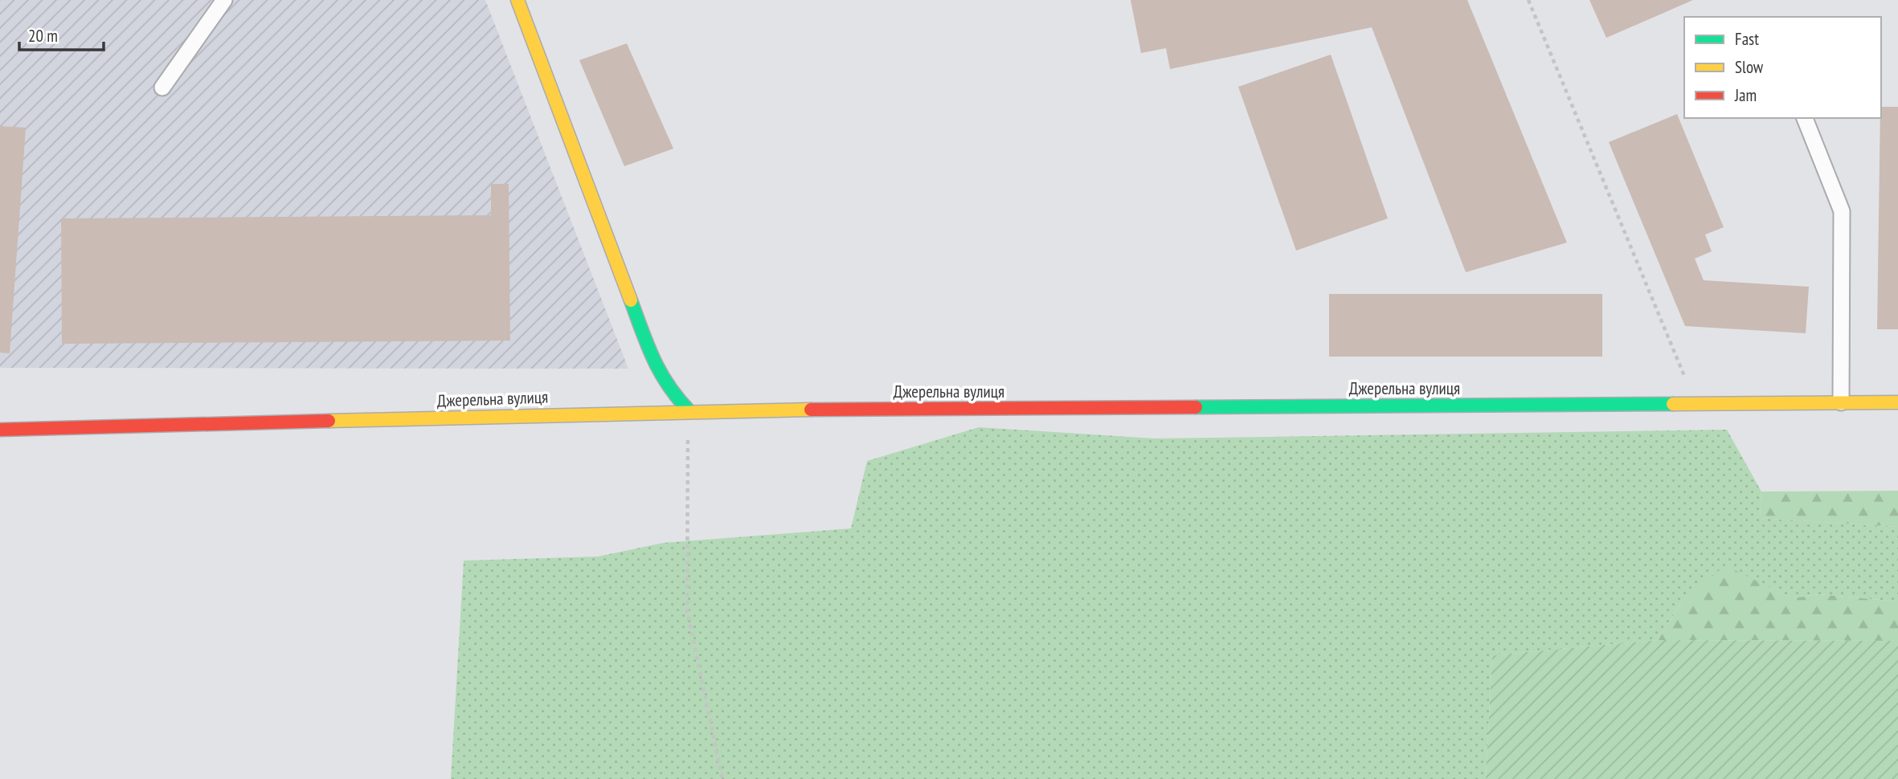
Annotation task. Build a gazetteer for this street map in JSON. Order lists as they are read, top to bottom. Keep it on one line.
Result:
{"streets":{"street":["Джерельна вулиця"]},"legend":["Fast","Slow","Jam"],"scale_bar":"20 m"}
